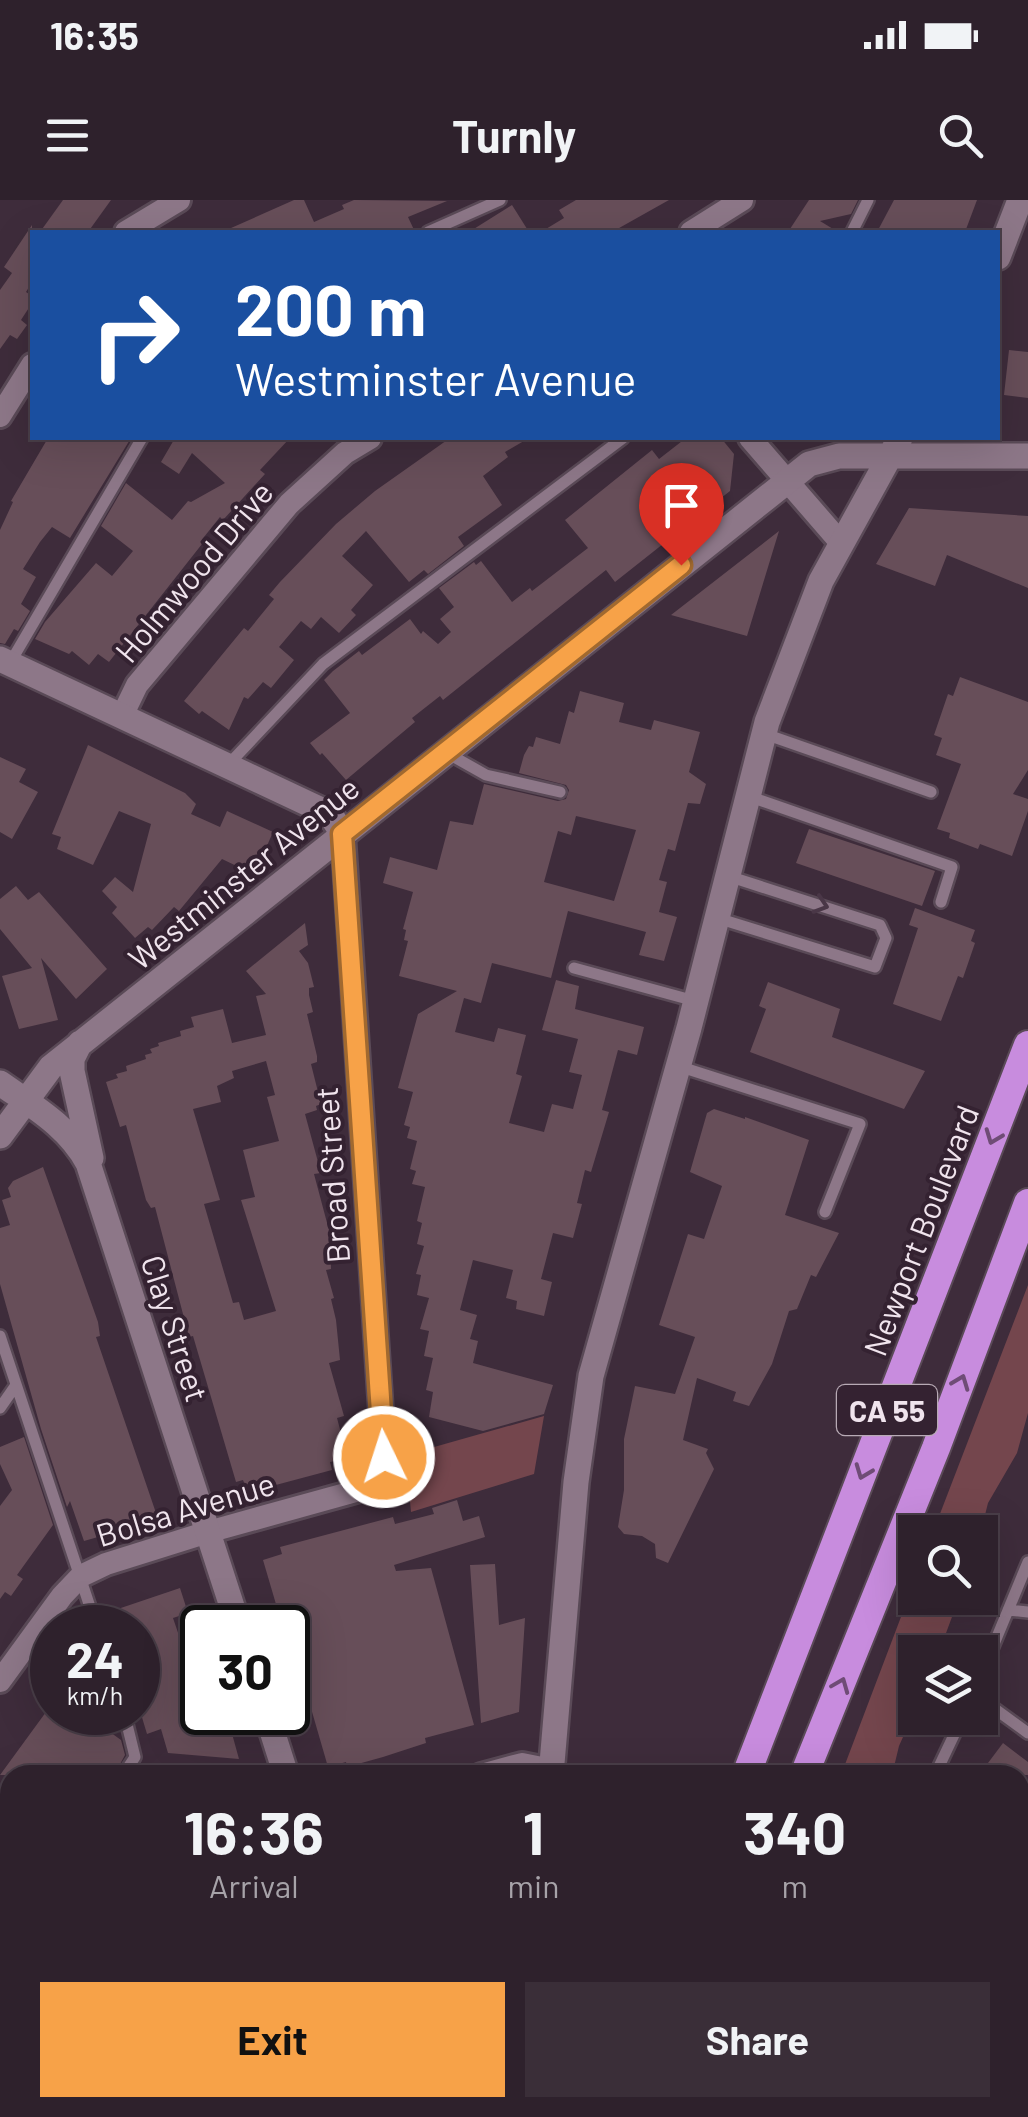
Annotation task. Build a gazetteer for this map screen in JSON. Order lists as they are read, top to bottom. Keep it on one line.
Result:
{"streets":{"highway":["Newport Boulevard","CA 55"],"street":["Holmwood Drive","Westminster Avenue","Broad Street","Clay Street","Bolsa Avenue"]},"crossings":[["Westminster Avenue","Broad Street"],["Westminster Avenue","Clay Street"],["Broad Street","Bolsa Avenue"],["Clay Street","Bolsa Avenue"]],"page":{"status":"16:35","header":"Turnly","turn":["200 m","Westminster Avenue"],"speed":"24 km/h","limit":"30","eta":["16:36","Arrival","1","min","340","m"],"buttons":["Exit","Share"]}}
